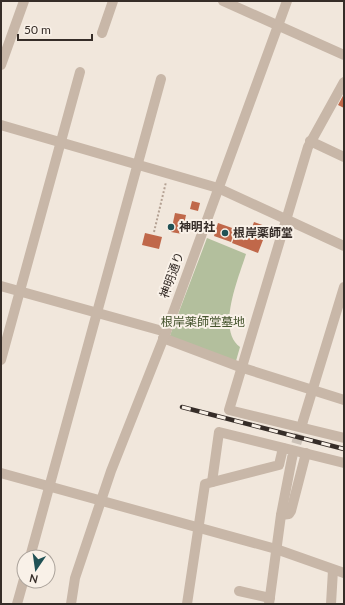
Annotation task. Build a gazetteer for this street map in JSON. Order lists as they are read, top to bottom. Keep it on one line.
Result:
{"streets":{"street":["神明通り"]},"parks":["根岸薬師堂墓地"],"places":["神明社","根岸薬師堂"],"scale_bar":"50 m","north":"bottom"}
